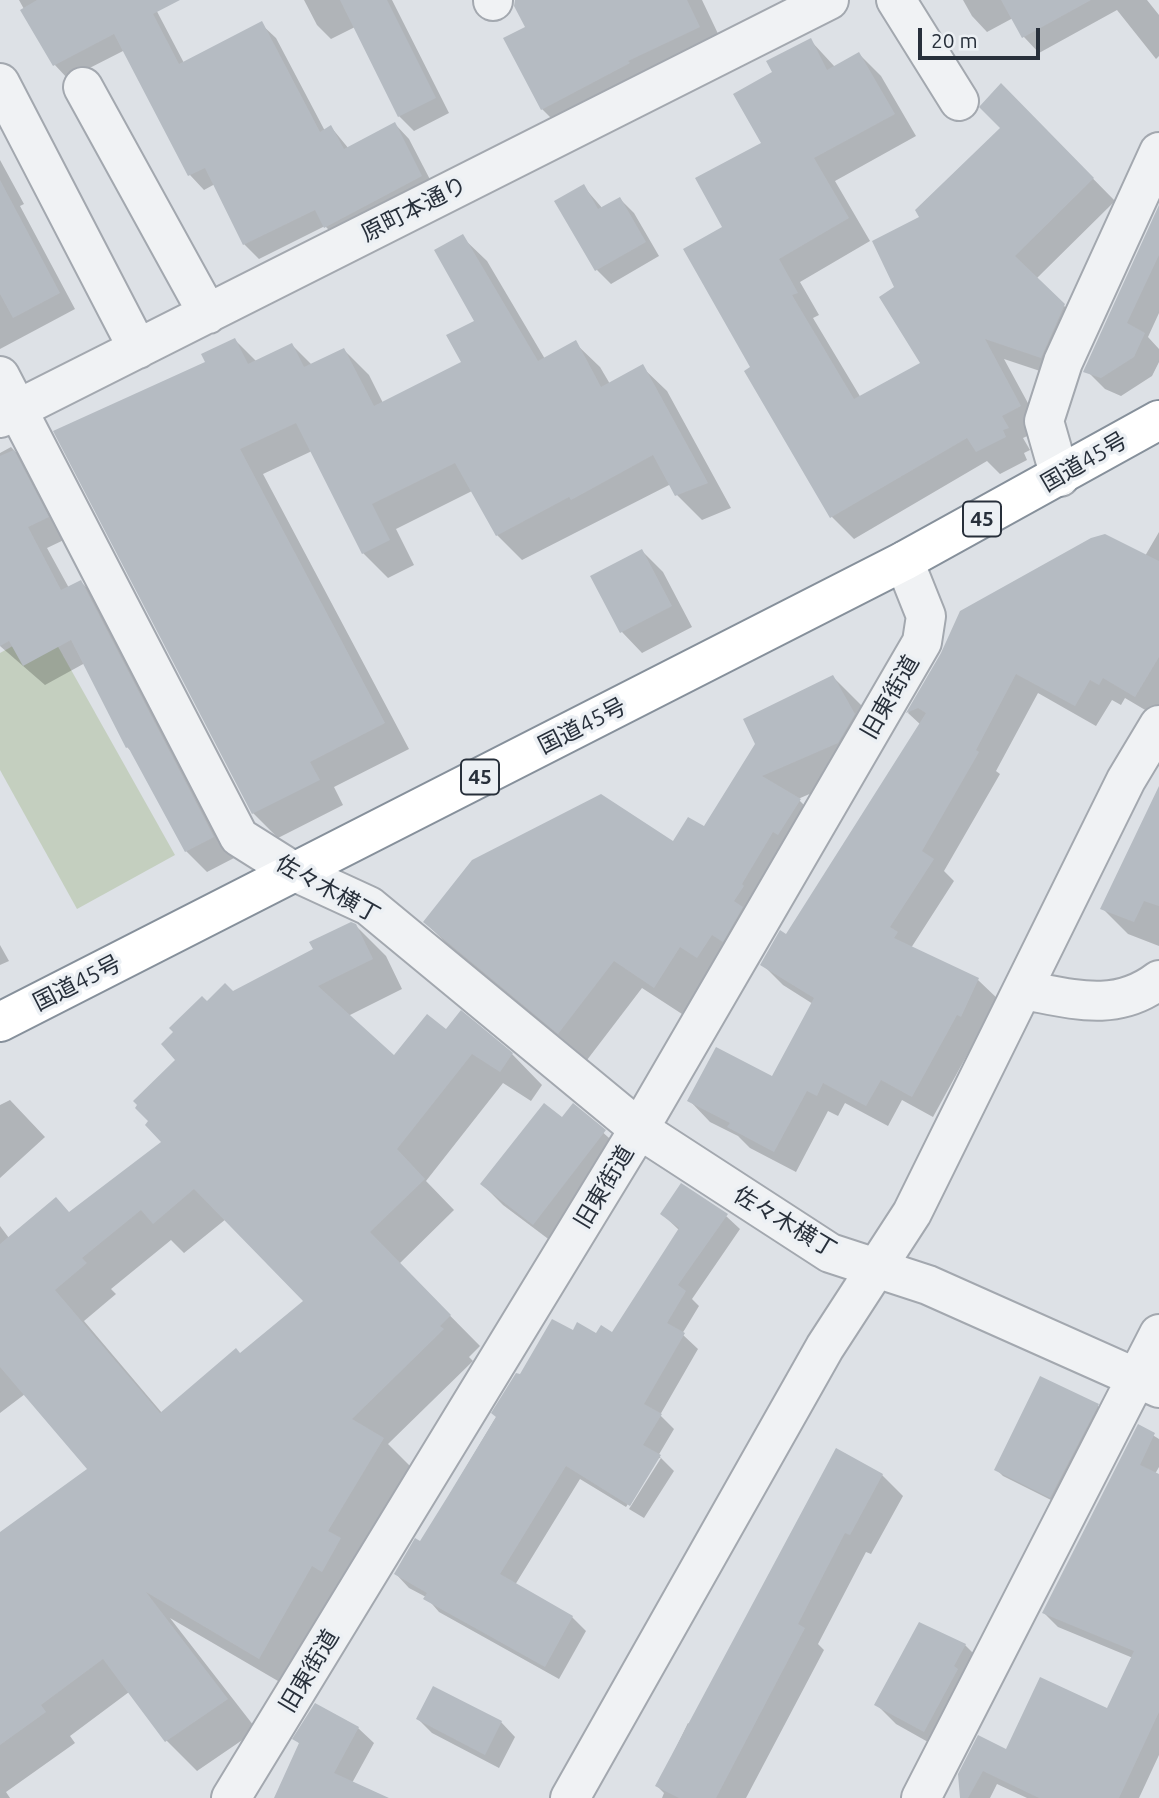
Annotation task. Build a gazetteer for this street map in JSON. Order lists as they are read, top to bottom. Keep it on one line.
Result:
{"streets":{"highway":["国道45号","45"],"street":["原町本通り","旧東街道","佐々木横丁"]},"crossings":[["原町本通り","佐々木横丁"],["国道45号","旧東街道"],["国道45号","佐々木横丁"],["旧東街道","佐々木横丁"]],"scale_bar":"20 m"}
